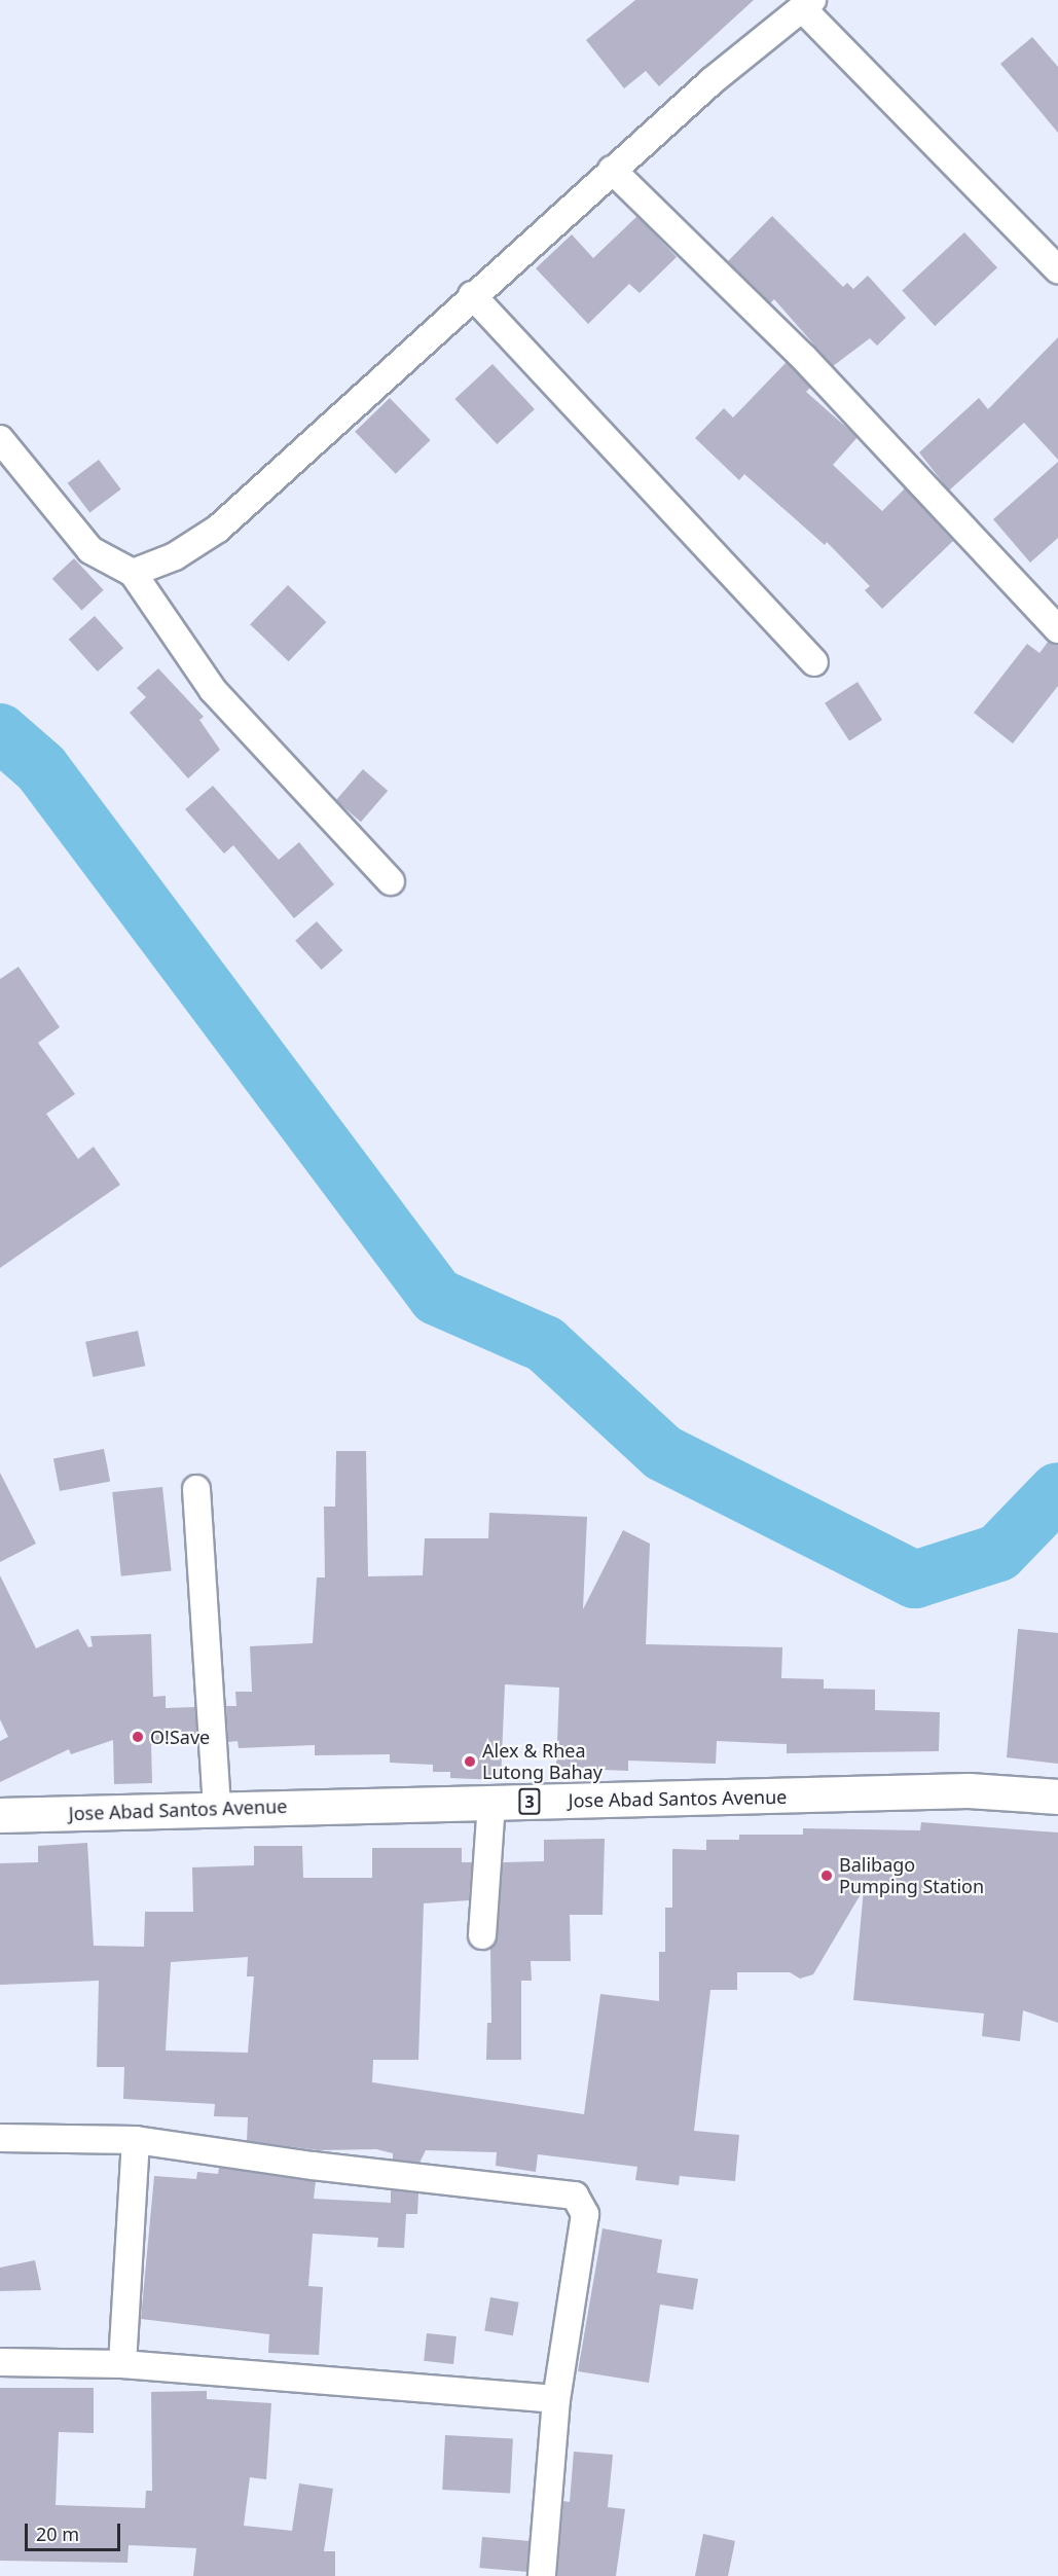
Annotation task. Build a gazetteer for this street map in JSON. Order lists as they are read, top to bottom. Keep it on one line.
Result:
{"streets":{"highway":["Jose Abad Santos Avenue","3"]},"places":["O!Save","Alex & Rhea Lutong Bahay","Balibago Pumping Station"],"scale_bar":"20 m"}
